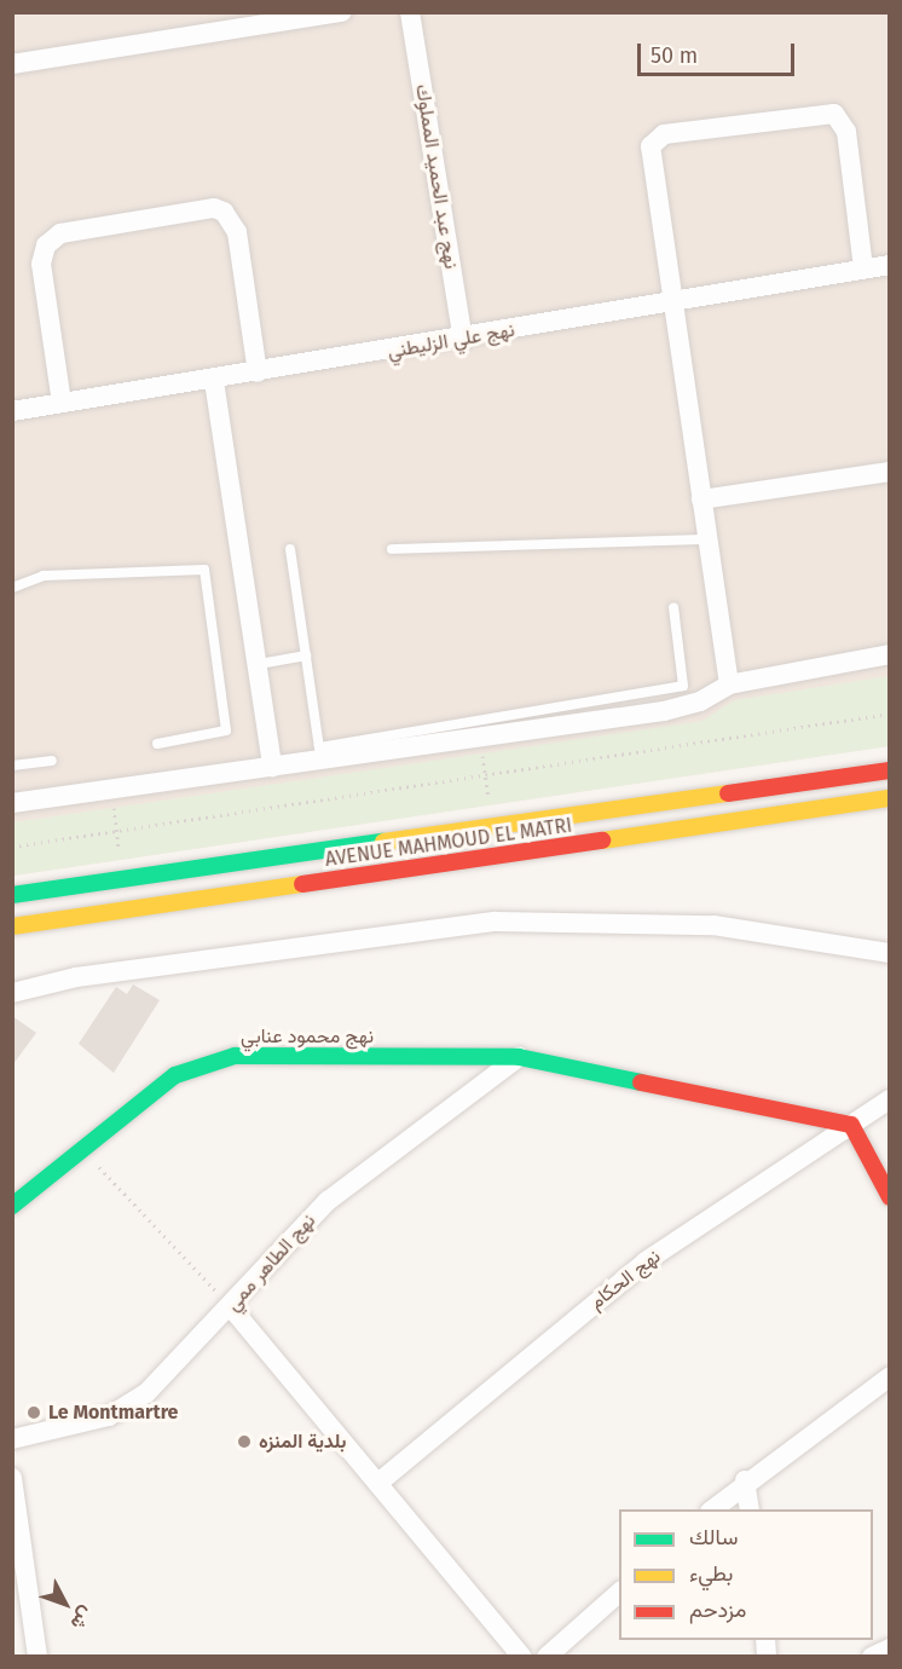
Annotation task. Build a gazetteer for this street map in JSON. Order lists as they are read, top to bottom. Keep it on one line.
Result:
{"streets":{"main road":["AVENUE MAHMOUD EL MATRI","نهج محمود عنابي"],"street":["نهج عبد الحميد المملوك","نهج علي الزليطني","نهج الطاهر ممي","نهج الحكام"]},"crossings":[["نهج عبد الحميد المملوك","نهج علي الزليطني"],["نهج محمود عنابي","نهج الطاهر ممي"],["نهج محمود عنابي","نهج الحكام"]],"places":["Le Montmartre","بلدية المنزه"],"legend":["سالك","بطيء","مزدحم"],"scale_bar":"50 m","north":"bottom right"}
